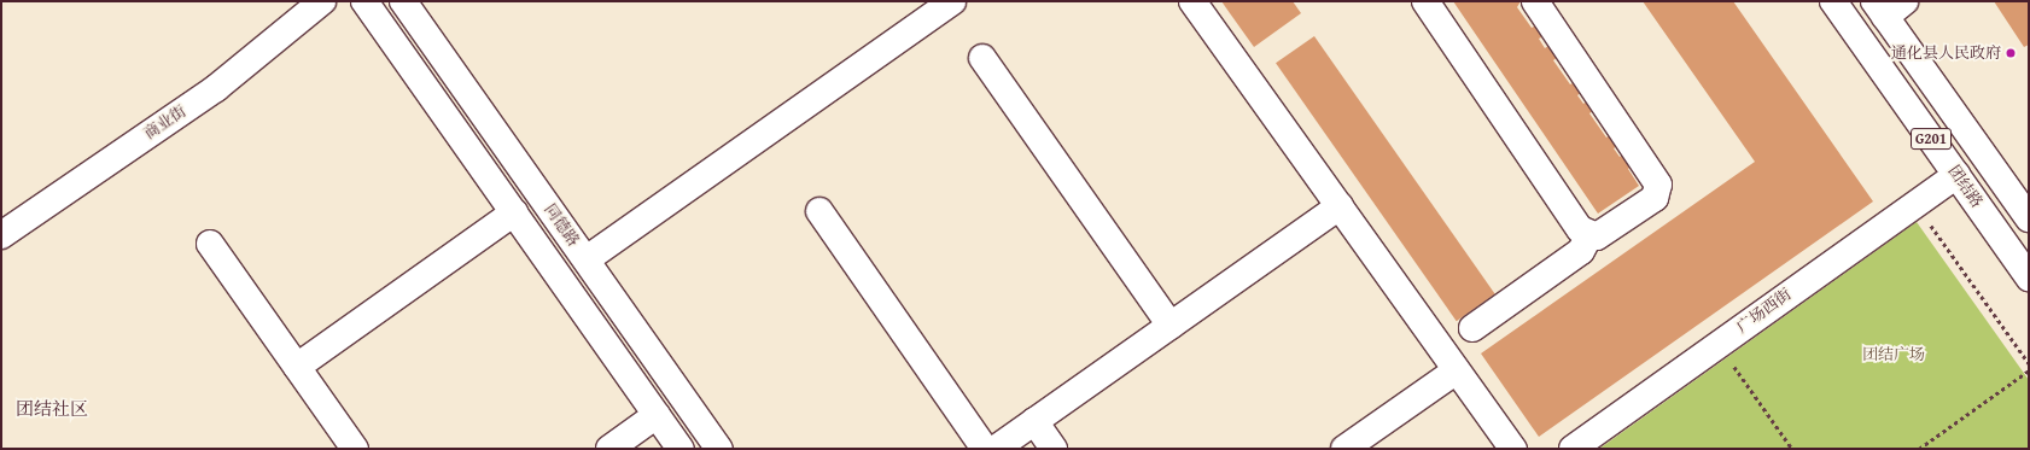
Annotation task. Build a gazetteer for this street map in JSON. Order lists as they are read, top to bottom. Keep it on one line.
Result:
{"streets":{"main road":["商业街","G201","团结路","同德路","广场西街"]},"crossings":[["团结路","广场西街"]],"districts":["团结社区"],"parks":["团结广场"],"places":["通化县人民政府"]}
